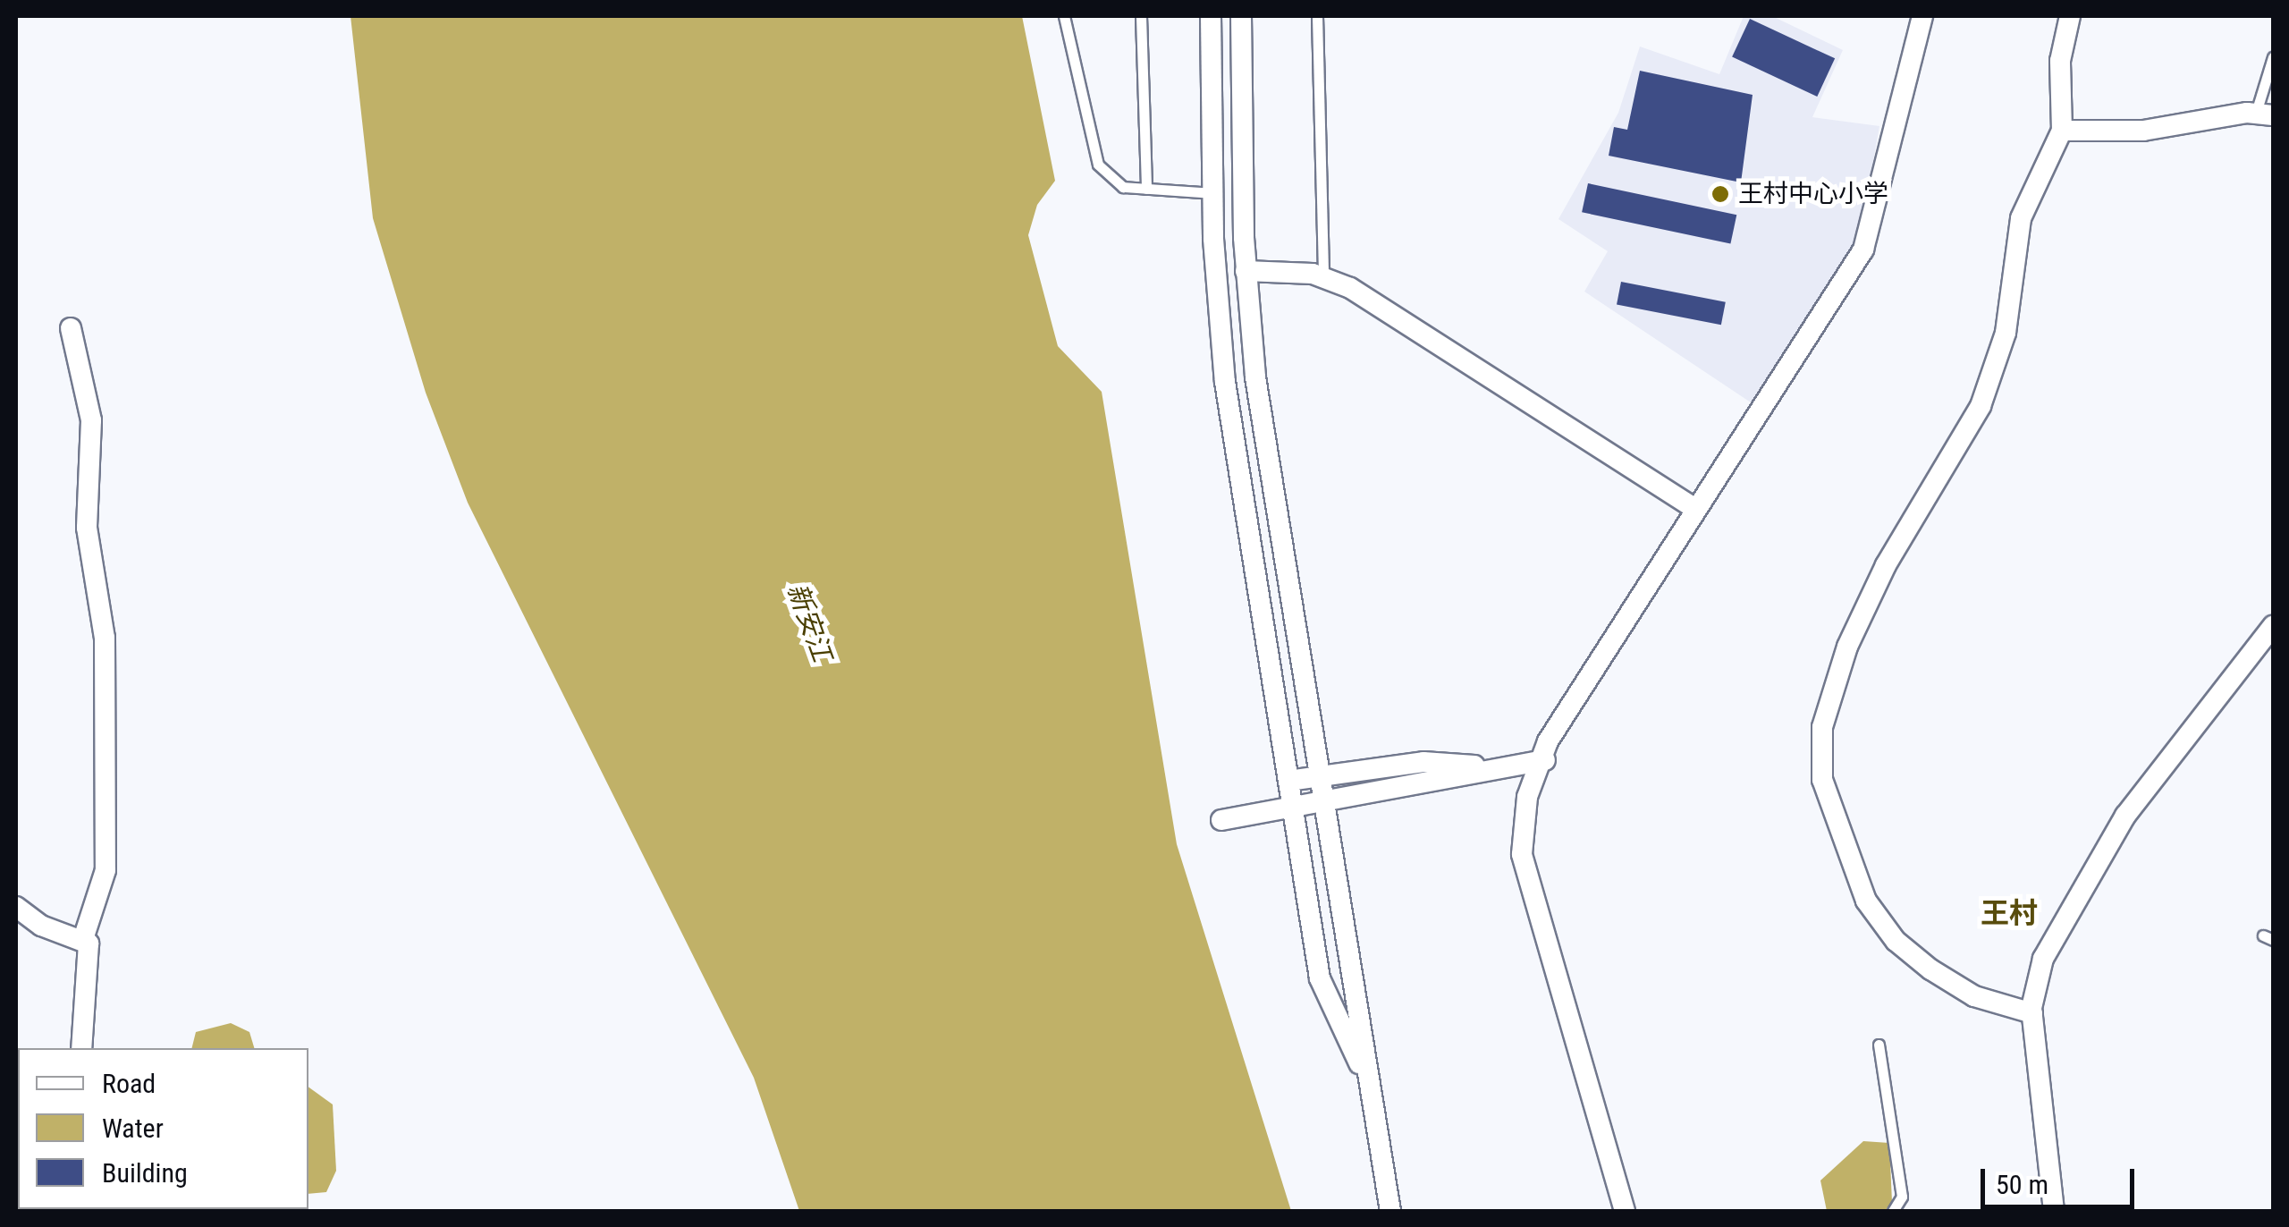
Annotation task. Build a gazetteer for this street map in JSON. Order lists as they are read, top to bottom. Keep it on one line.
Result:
{"districts":["王村"],"water":["新安江"],"places":["王村中心小学"],"legend":["Road","Water","Building"],"scale_bar":"50 m"}
